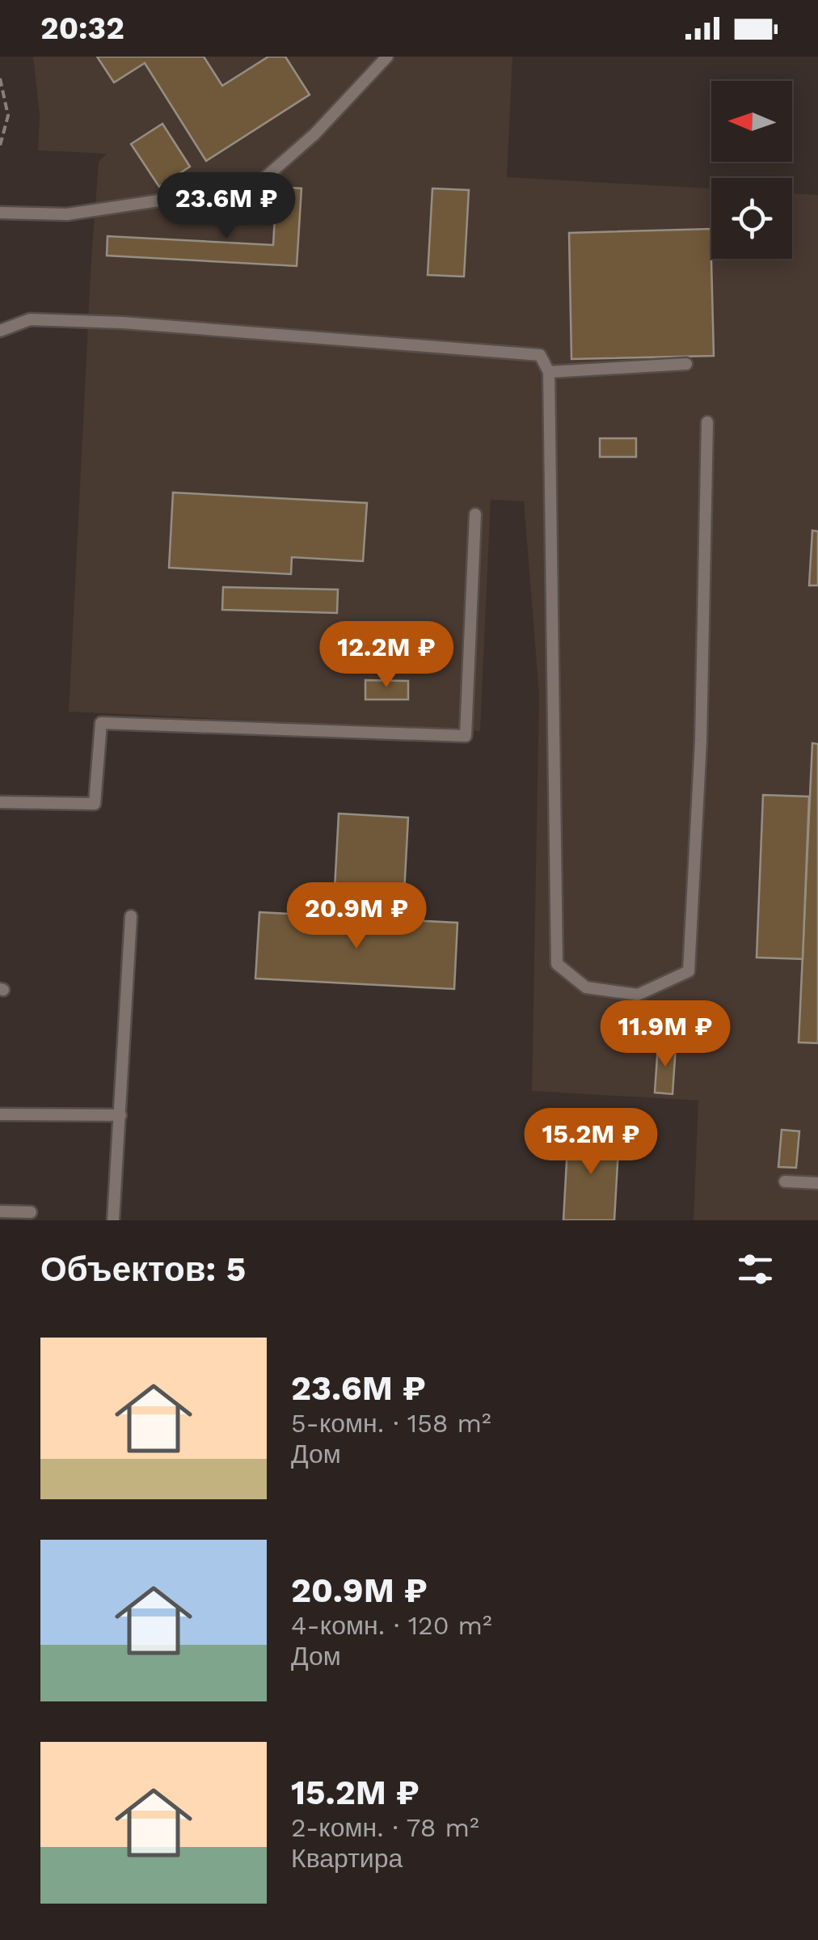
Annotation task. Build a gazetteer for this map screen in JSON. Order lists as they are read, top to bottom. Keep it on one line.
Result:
{"north":"left","page":{"status":"20:32","price":["23.6M ₽","12.2M ₽","20.9M ₽","11.9M ₽","15.2M ₽"],"heading":"Объектов: 5","list":[{"name":"23.6M ₽","note":"5-комн. · 158 m² · Дом"},{"name":"20.9M ₽","note":"4-комн. · 120 m² · Дом"},{"name":"15.2M ₽","note":"2-комн. · 78 m² · Квартира"}]}}
